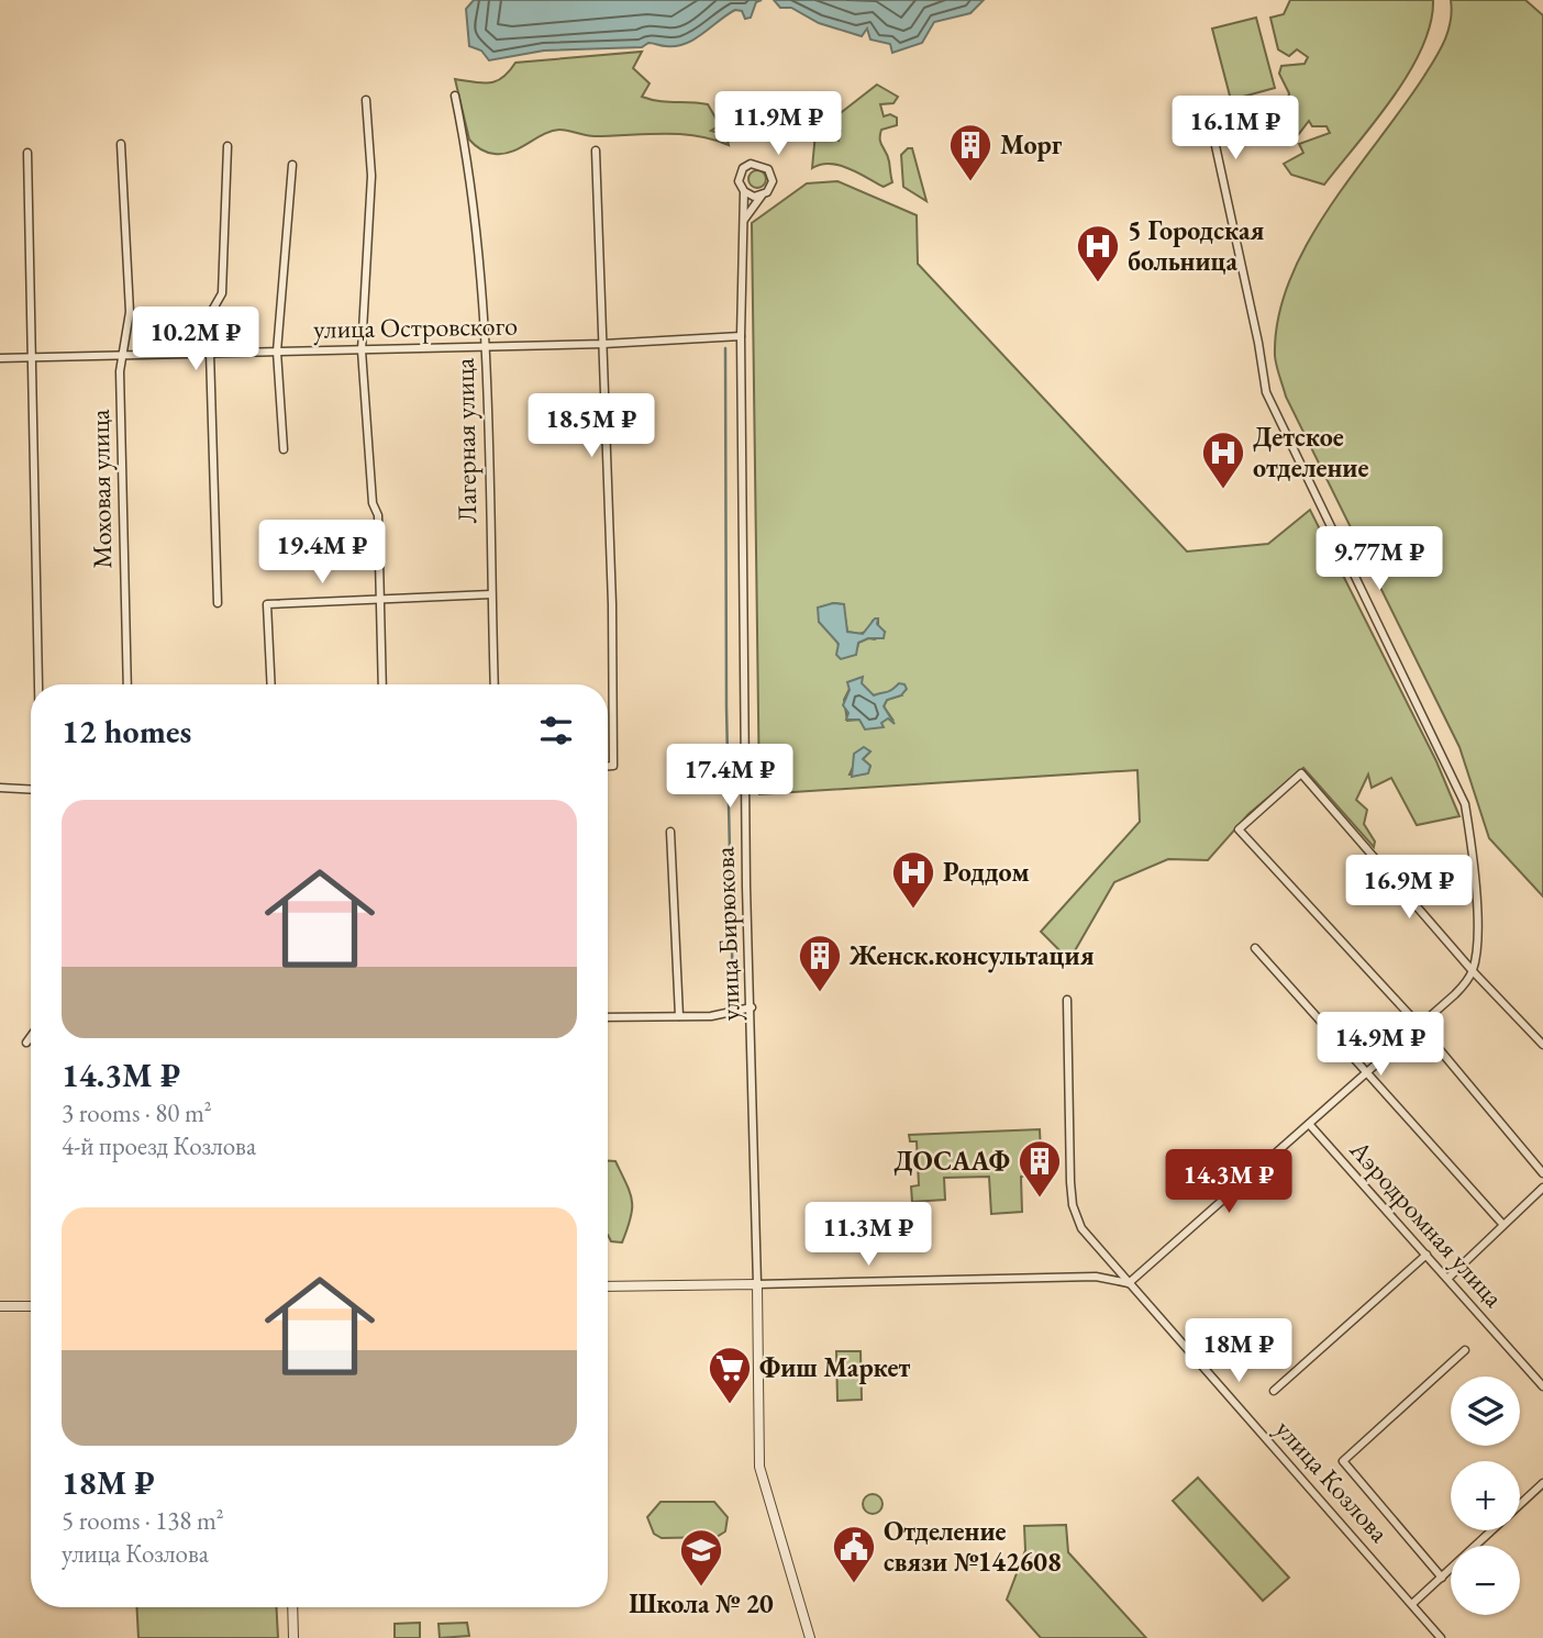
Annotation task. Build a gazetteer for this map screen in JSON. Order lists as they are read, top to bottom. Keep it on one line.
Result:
{"streets":{"street":["улица Островского","Лагерная улица","Моховая улица","улица Бирюкова","Аэродромная улица","улица Козлова"]},"crossings":[["улица Островского","Лагерная улица"],["улица Островского","Моховая улица"],["улица Островского","улица Бирюкова"]],"places":{"building":["Морг","Женск.консультация","ДОСААФ"],"hospital":["5 Городская больница","Детское отделение","Роддом"],"supermarket":["Фиш Маркет"],"public building":["Отделение связи №142608"],"school or university":["Школа № 20"]},"page":{"price":["11.9M ₽","16.1M ₽","10.2M ₽","18.5M ₽","19.4M ₽","9.77M ₽","17.4M ₽","16.9M ₽","14.9M ₽","14.3M ₽","11.3M ₽","18M ₽"],"heading":"12 homes","list":[{"name":"14.3M ₽","note":"3 rooms · 80 m² · 4-й проезд Козлова"},{"name":"18M ₽","note":"5 rooms · 138 m² · улица Козлова"}],"map_buttons":["+","−"]}}
